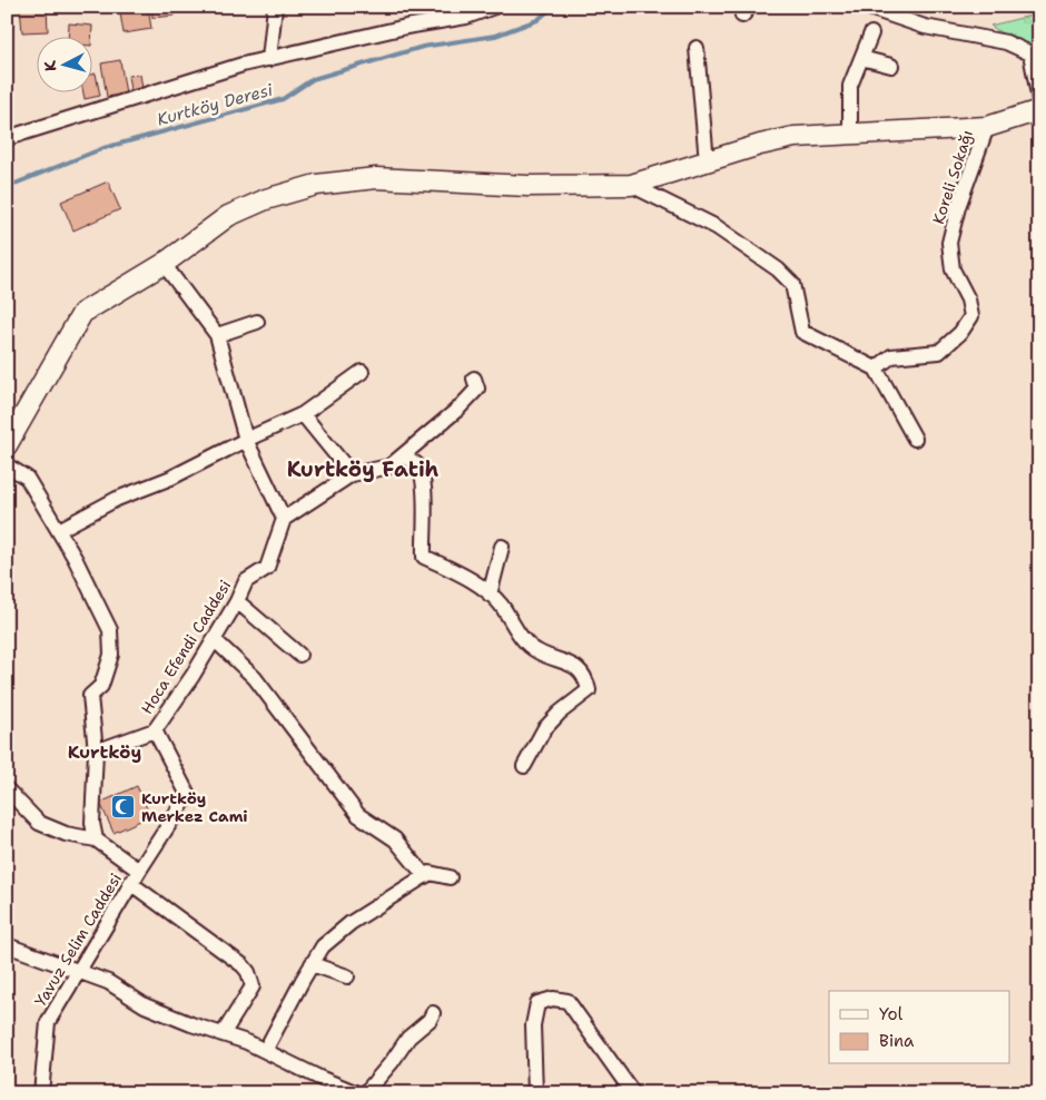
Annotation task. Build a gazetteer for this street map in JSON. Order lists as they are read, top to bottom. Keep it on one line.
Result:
{"streets":{"street":["Koreli Sokağı","Hoca Efendi Caddesi","Yavuz Selim Caddesi"]},"crossings":[["Hoca Efendi Caddesi","Yavuz Selim Caddesi"]],"districts":["Kurtköy Fatih","Kurtköy"],"water":["Kurtköy Deresi"],"places":{"mosque":["Kurtköy Merkez Cami"]},"legend":["Yol","Bina"],"north":"left"}
